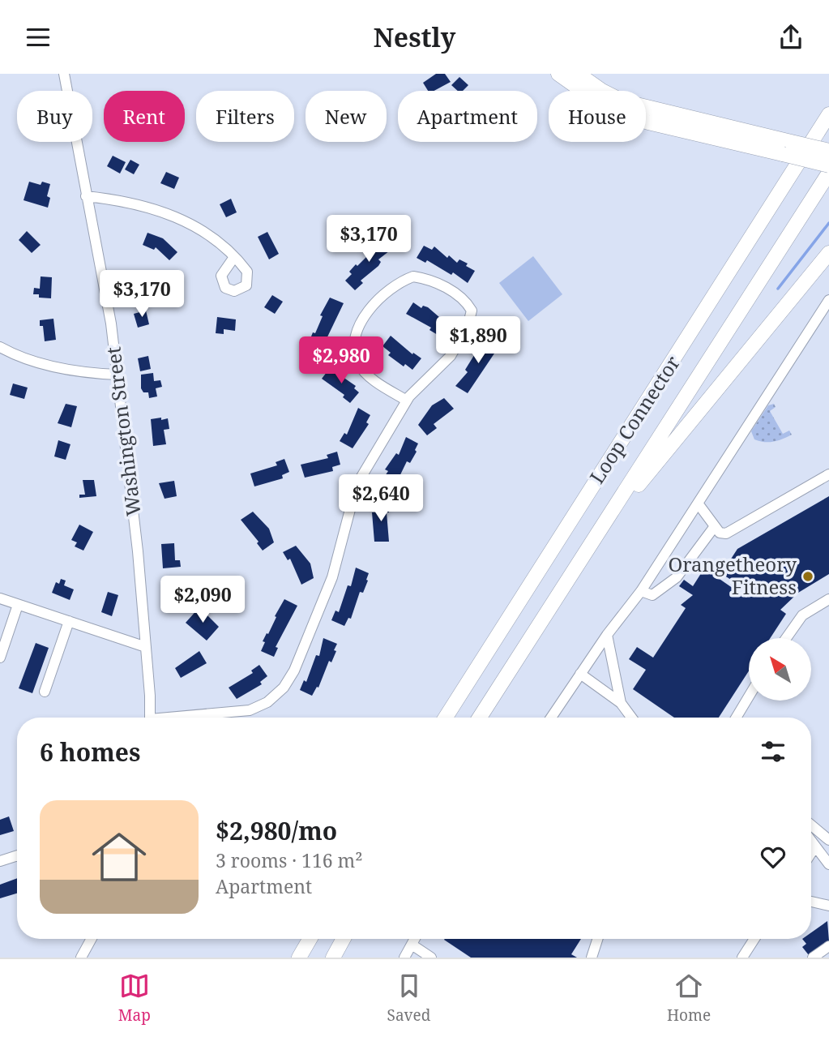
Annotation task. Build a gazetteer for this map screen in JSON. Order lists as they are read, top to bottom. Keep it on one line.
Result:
{"streets":{"highway":["Loop Connector"],"street":["Washington Street"]},"places":["Orangetheory Fitness"],"north":"top left","page":{"header":"Nestly","chip":["Buy","Rent","Filters","New","Apartment","House"],"price":["$3,170","$3,170","$1,890","$2,980","$2,640","$2,090"],"heading":"6 homes","list":[{"name":"$2,980/mo","note":"3 rooms · 116 m² · Apartment"}],"tabs":["Map","Saved","Home"]}}
